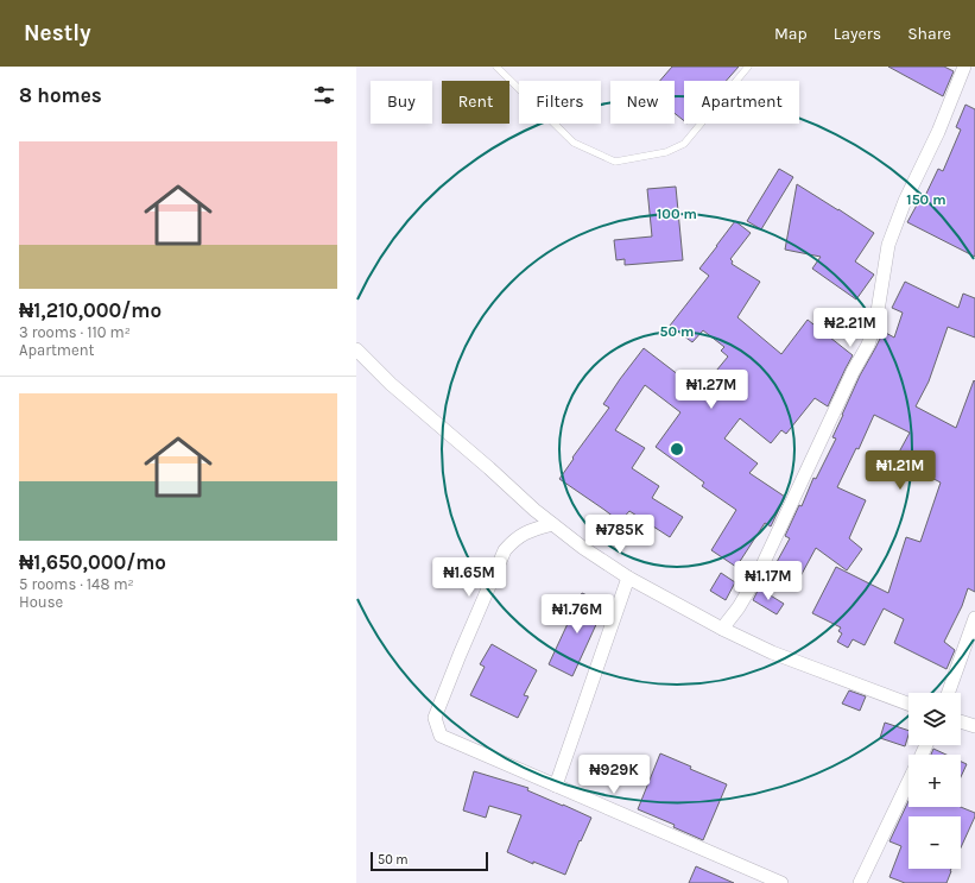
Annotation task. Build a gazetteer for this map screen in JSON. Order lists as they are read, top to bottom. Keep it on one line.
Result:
{"scale_bar":"50 m","page":{"header":"Nestly","nav":["Map","Layers","Share"],"heading":"8 homes","chip":["Buy","Rent","Filters","New","Apartment"],"list":[{"name":"₦1,210,000/mo","note":"3 rooms · 110 m² · Apartment"},{"name":"₦1,650,000/mo","note":"5 rooms · 148 m² · House"}],"price":["₦2.21M","₦1.27M","₦1.21M","₦785K","₦1.65M","₦1.17M","₦1.76M","₦929K"],"map_buttons":["+","−"],"scale":"50 m"},"rings":["150 m","100 m","50 m"]}
